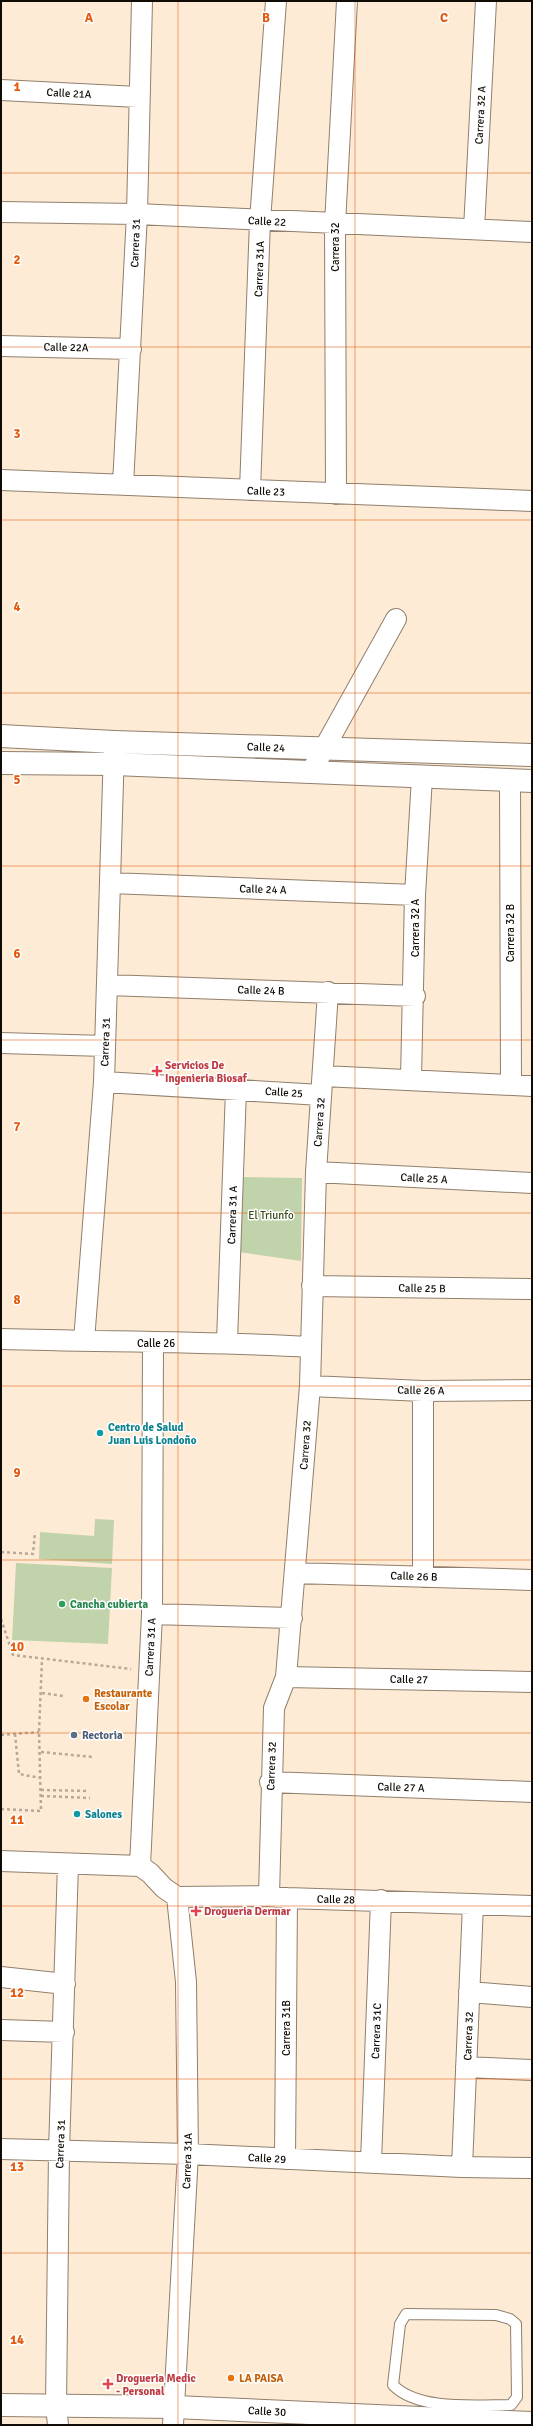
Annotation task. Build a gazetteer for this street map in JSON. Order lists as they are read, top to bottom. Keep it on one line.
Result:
{"streets":{"street":["Calle 21A","Carrera 32 A","Calle 22","Carrera 31","Carrera 32","Carrera 31A","Calle 22A","Calle 23","Calle 24","Calle 24 A","Carrera 32 B","Calle 24 B","Calle 25","Calle 25 A","Carrera 31 A","Calle 25 B","Calle 26","Calle 26 A","Calle 26 B","Calle 27","Calle 27 A","Calle 28","Carrera 31B","Carrera 31C","Calle 29","Calle 30"]},"crossings":[["Calle 21A","Carrera 31"],["Carrera 32 A","Calle 22"],["Carrera 32 A","Calle 24 A"],["Carrera 32 A","Calle 24 B"],["Carrera 32 A","Calle 25"],["Calle 22","Carrera 31"],["Calle 22","Carrera 32"],["Calle 22","Carrera 31A"],["Carrera 31","Calle 22A"],["Carrera 31","Calle 23"],["Carrera 31","Calle 24"],["Carrera 31","Calle 24 A"],["Carrera 31","Calle 24 B"],["Carrera 31","Calle 25"],["Carrera 31","Calle 26"],["Carrera 31","Calle 29"],["Carrera 31","Calle 30"],["Carrera 32","Calle 23"],["Carrera 32","Calle 24 B"],["Carrera 32","Calle 25"],["Carrera 32","Calle 25 A"],["Carrera 32","Calle 25 B"],["Carrera 32","Calle 26"],["Carrera 32","Calle 26 A"],["Carrera 32","Calle 26 B"],["Carrera 32","Calle 27"],["Carrera 32","Calle 27 A"],["Carrera 32","Calle 28"],["Carrera 32","Carrera 31B"],["Carrera 32","Calle 29"],["Carrera 31A","Calle 23"],["Carrera 31A","Calle 28"],["Carrera 31A","Calle 29"],["Carrera 31A","Calle 30"],["Carrera 32 B","Calle 25"],["Calle 25","Carrera 31 A"],["Carrera 31 A","Calle 26"],["Calle 28","Carrera 31B"],["Calle 28","Carrera 31C"],["Carrera 31B","Calle 29"],["Carrera 31C","Calle 29"]],"parks":["El Triunfo"],"places":{"health":["Servicios De Ingenieria Biosaf","Drogueria Dermar","Drogueria Medic - Personal"],"other":["Centro de Salud Juan Luis Londoño","Cancha cubierta","Restaurante Escolar","Rectoria","Salones","LA PAISA"]},"grid":{"columns":["A","B","C"],"rows":["1","2","3","4","5","6","7","8","9","10","11","12","13","14"]}}
